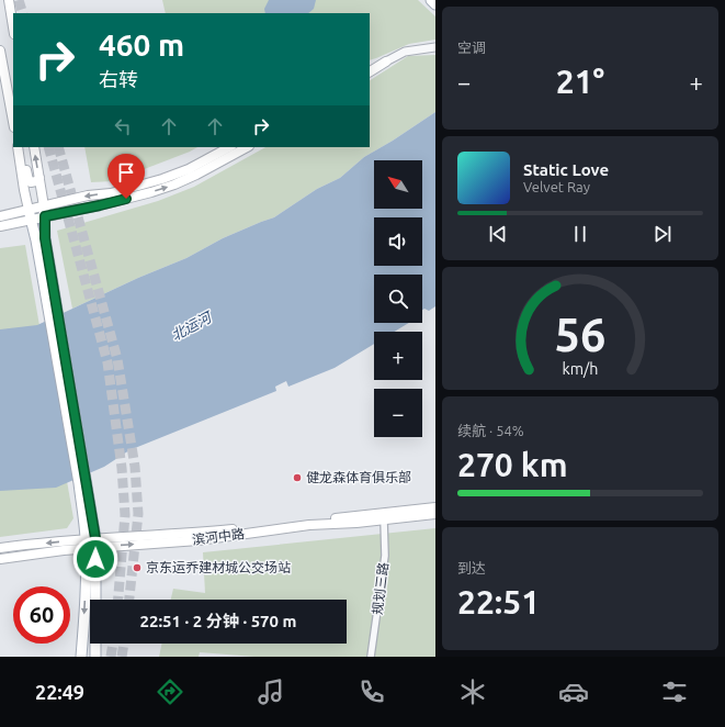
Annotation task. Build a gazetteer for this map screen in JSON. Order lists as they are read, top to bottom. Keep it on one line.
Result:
{"streets":{"main road":["滨河中路"],"street":["规划三路"]},"crossings":[["滨河中路","规划三路"]],"water":["北运河"],"places":["健龙森体育俱乐部","京东运乔建材城公交场站"],"north":"top left","page":{"tile":["空调",["续航 · 54%","270 km"],["到达","22:51"]],"turn":["460 m","右转"],"heat":["−","21°","+"],"song":["Static Love","Velvet Ray"],"map_buttons":["+","−"],"limit":"60","trip":"22:51 · 2 分钟 · 570 m","tabs":"22:49","gauge":["56","km/h"]}}
